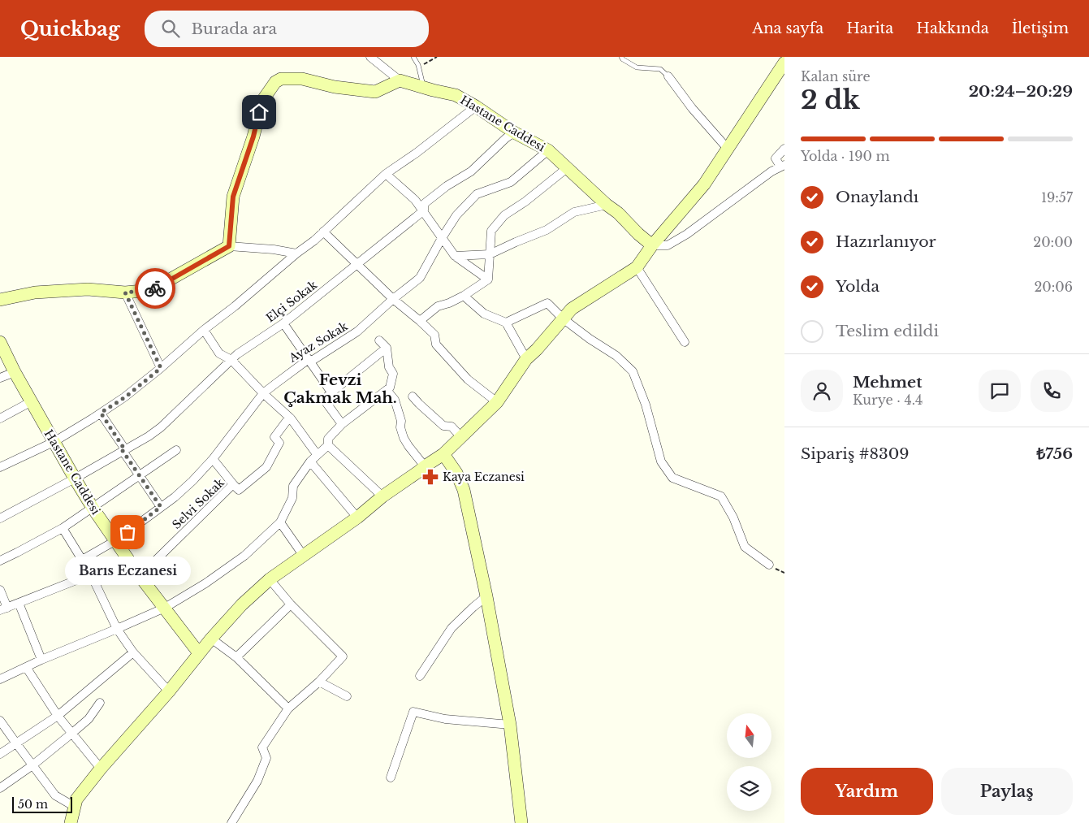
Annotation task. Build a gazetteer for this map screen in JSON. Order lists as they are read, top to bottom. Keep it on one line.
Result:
{"streets":{"street":["Hastane Caddesi","Elçi Sokak","Ayaz Sokak","Selvi Sokak"]},"crossings":[["Hastane Caddesi","Elçi Sokak"],["Hastane Caddesi","Ayaz Sokak"],["Hastane Caddesi","Selvi Sokak"]],"districts":["Fevzi Çakmak Mah."],"places":{"pharmacy":["Kaya Eczanesi"],"other":["Barıs Eczanesi"]},"scale_bar":"50 m","north":"top","page":{"header":"Quickbag","search":"Burada ara","nav":["Ana sayfa","Harita","Hakkında","İletişim"],"heading":["2 dk","Kalan süre","20:24–20:29"],"panel":["Mehmet","Kurye · 4.4","Sipariş #8309","₺756"],"bar":"Yolda · 190 m","list":[["Onaylandı","19:57"],["Hazırlanıyor","20:00"],["Yolda","20:06"],"Teslim edildi"],"bubble":"Barıs Eczanesi","buttons":["Yardım","Paylaş"],"scale":"50 m"}}
